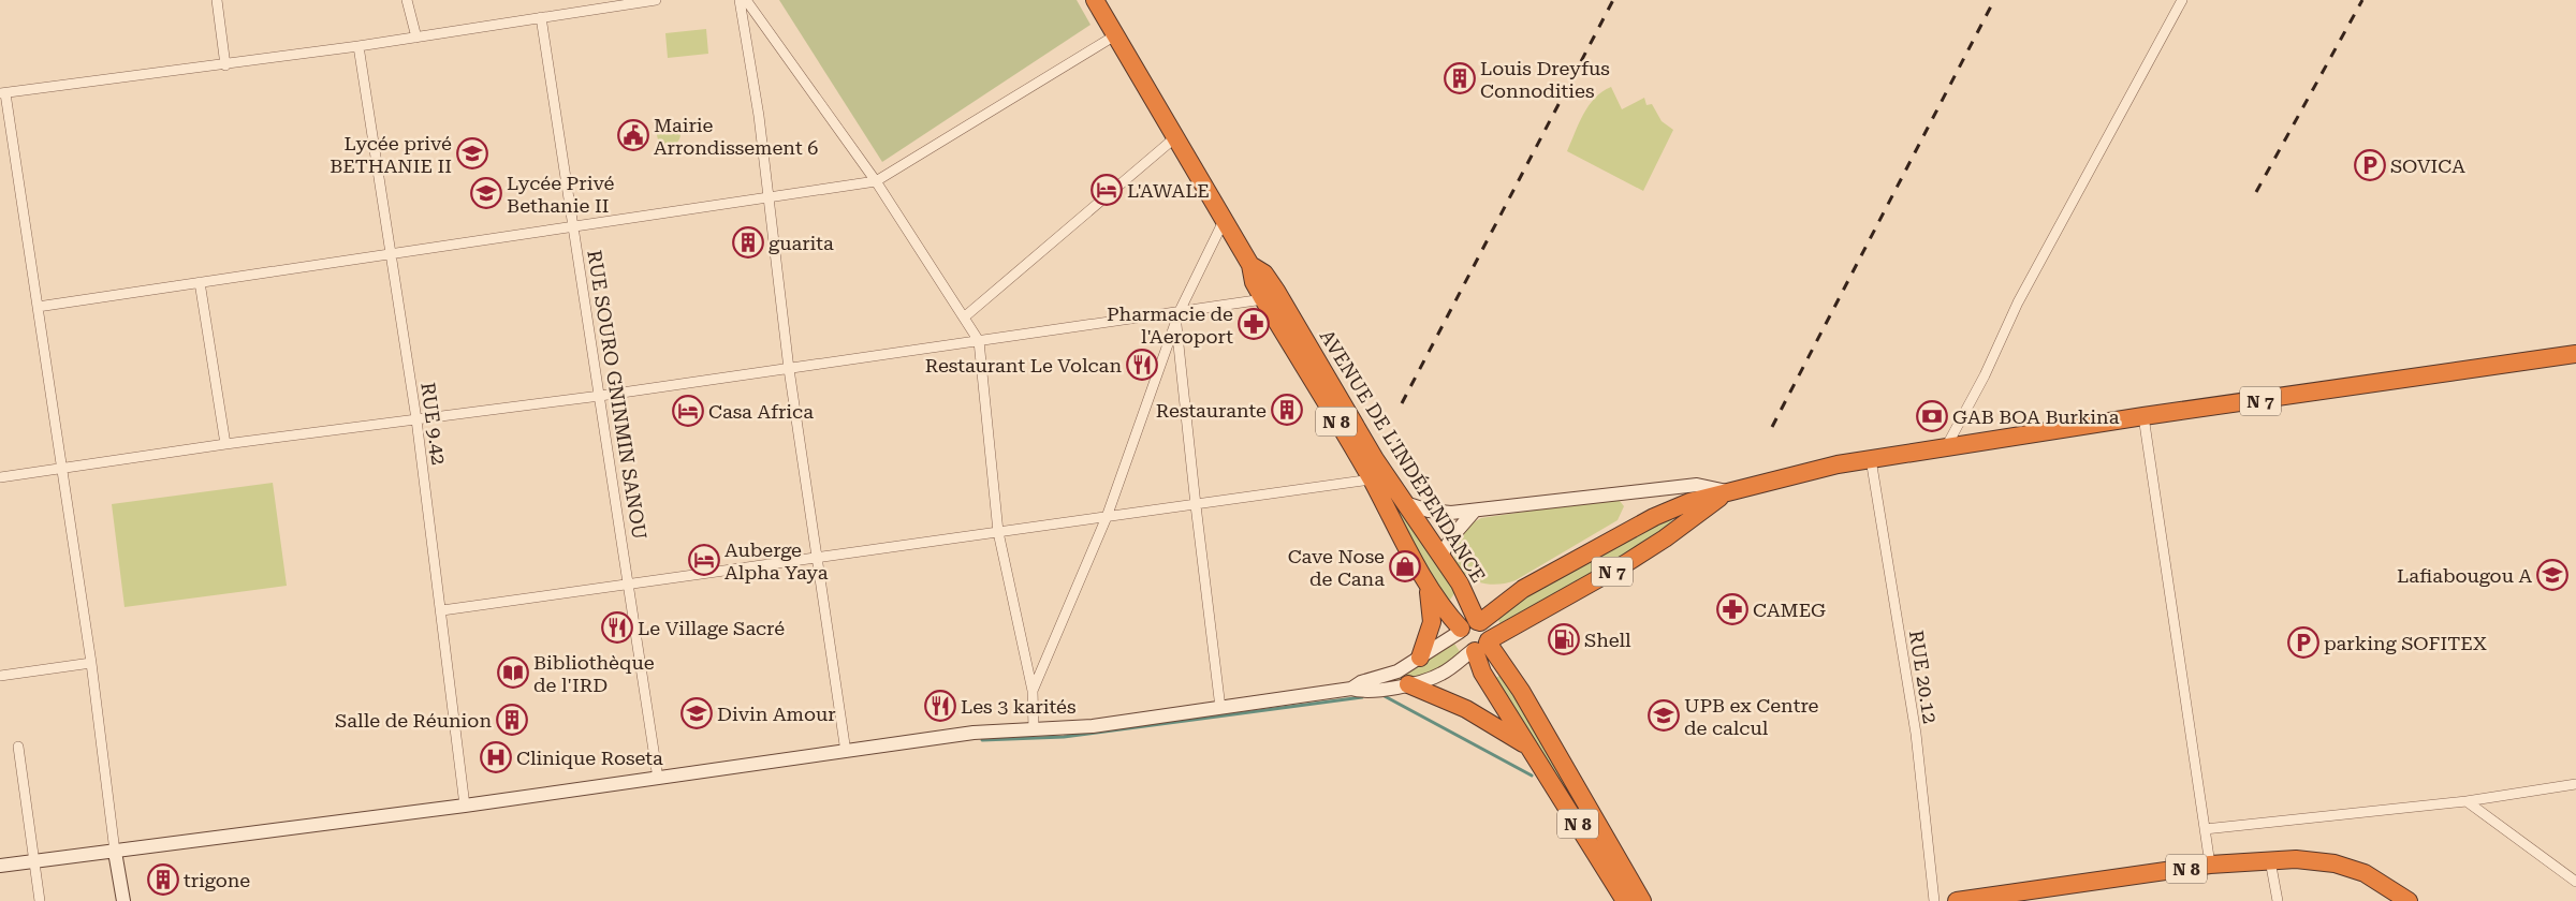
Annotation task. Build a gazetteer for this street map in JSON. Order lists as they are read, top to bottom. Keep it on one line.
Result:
{"streets":{"highway":["N 7","N 8","AVENUE DE L'INDÉPENDANCE"],"street":["RUE SOURO GNINMIN SANOU","RUE 9.42","RUE 20.12"]},"crossings":[["N 7","N 8"],["N 7","AVENUE DE L'INDÉPENDANCE"],["N 7","RUE 20.12"],["N 8","AVENUE DE L'INDÉPENDANCE"]],"places":{"building":["Louis Dreyfus Connodities","guarita","Restaurante","Salle de Réunion","trigone"],"public building":["Mairie Arrondissement 6"],"school or university":["Lycée privé BETHANIE II","Lycée Privé Bethanie II","Lafiabougou A","Divin Amour","UPB ex Centre de calcul"],"parking":["SOVICA","parking SOFITEX"],"hotel":["L'AWALE","Casa Africa","Auberge Alpha Yaya"],"pharmacy":["Pharmacie de l'Aeroport","CAMEG"],"restaurant":["Restaurant Le Volcan","Le Village Sacré","Les 3 karités"],"bank":["GAB BOA Burkina"],"shop":["Cave Nose de Cana"],"fuel station":["Shell"],"library":["Bibliothèque de l'IRD"],"hospital":["Clinique Roseta"]}}
